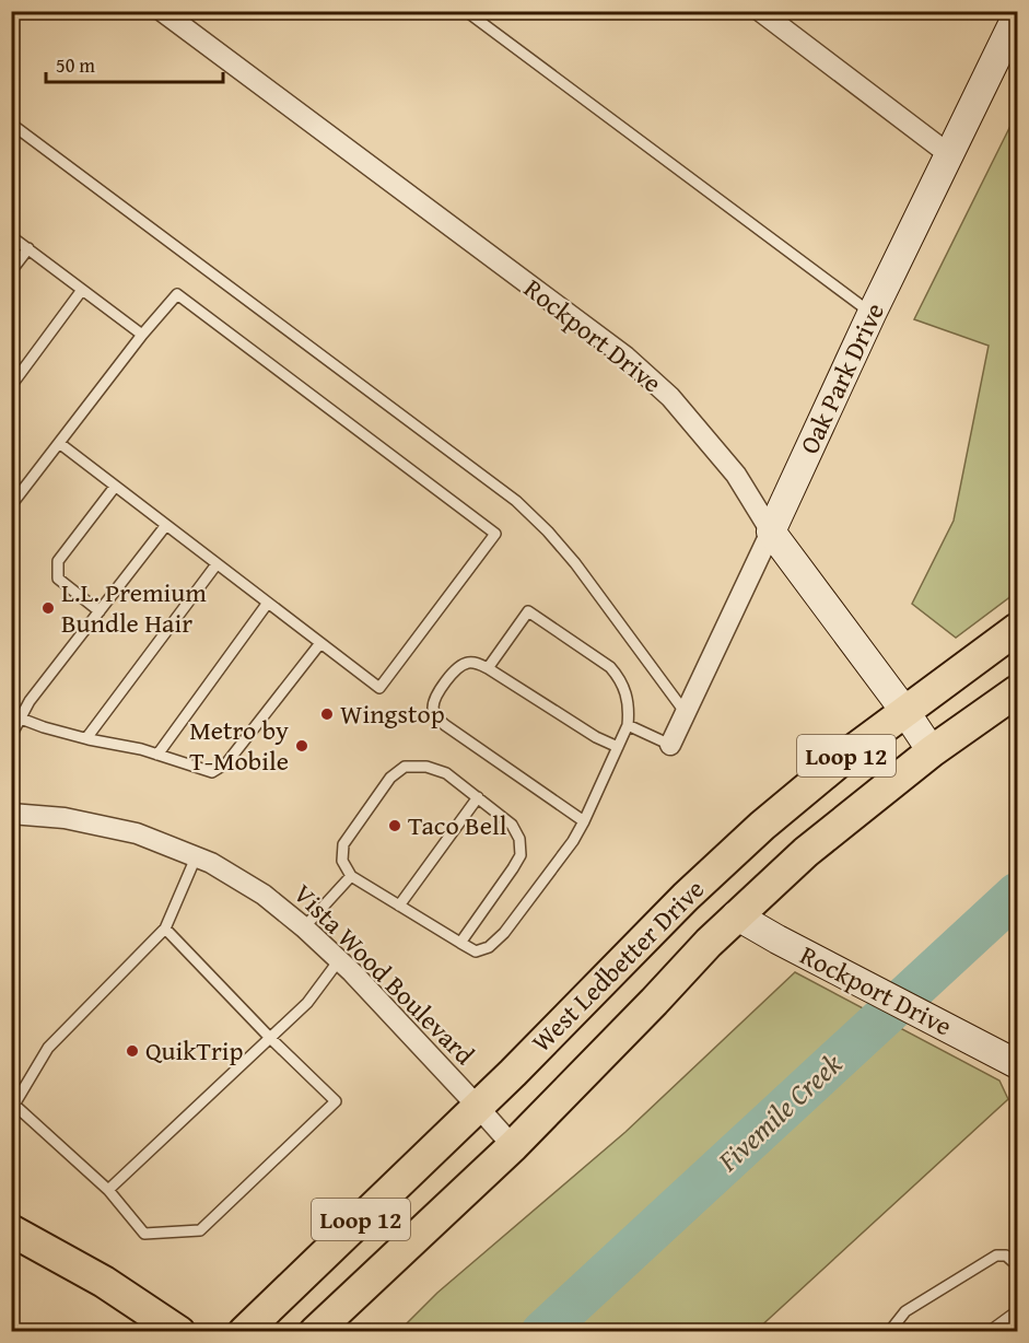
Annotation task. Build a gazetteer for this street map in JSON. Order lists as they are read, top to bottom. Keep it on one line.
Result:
{"streets":{"main road":["Loop 12","West Ledbetter Drive"],"street":["Rockport Drive","Oak Park Drive","Vista Wood Boulevard"]},"crossings":[["Rockport Drive","Oak Park Drive"],["Rockport Drive","West Ledbetter Drive"],["West Ledbetter Drive","Vista Wood Boulevard"]],"water":["Fivemile Creek"],"places":["L.L. Premium Bundle Hair","Wingstop","Metro by T-Mobile","Taco Bell","QuikTrip"],"scale_bar":"50 m"}
